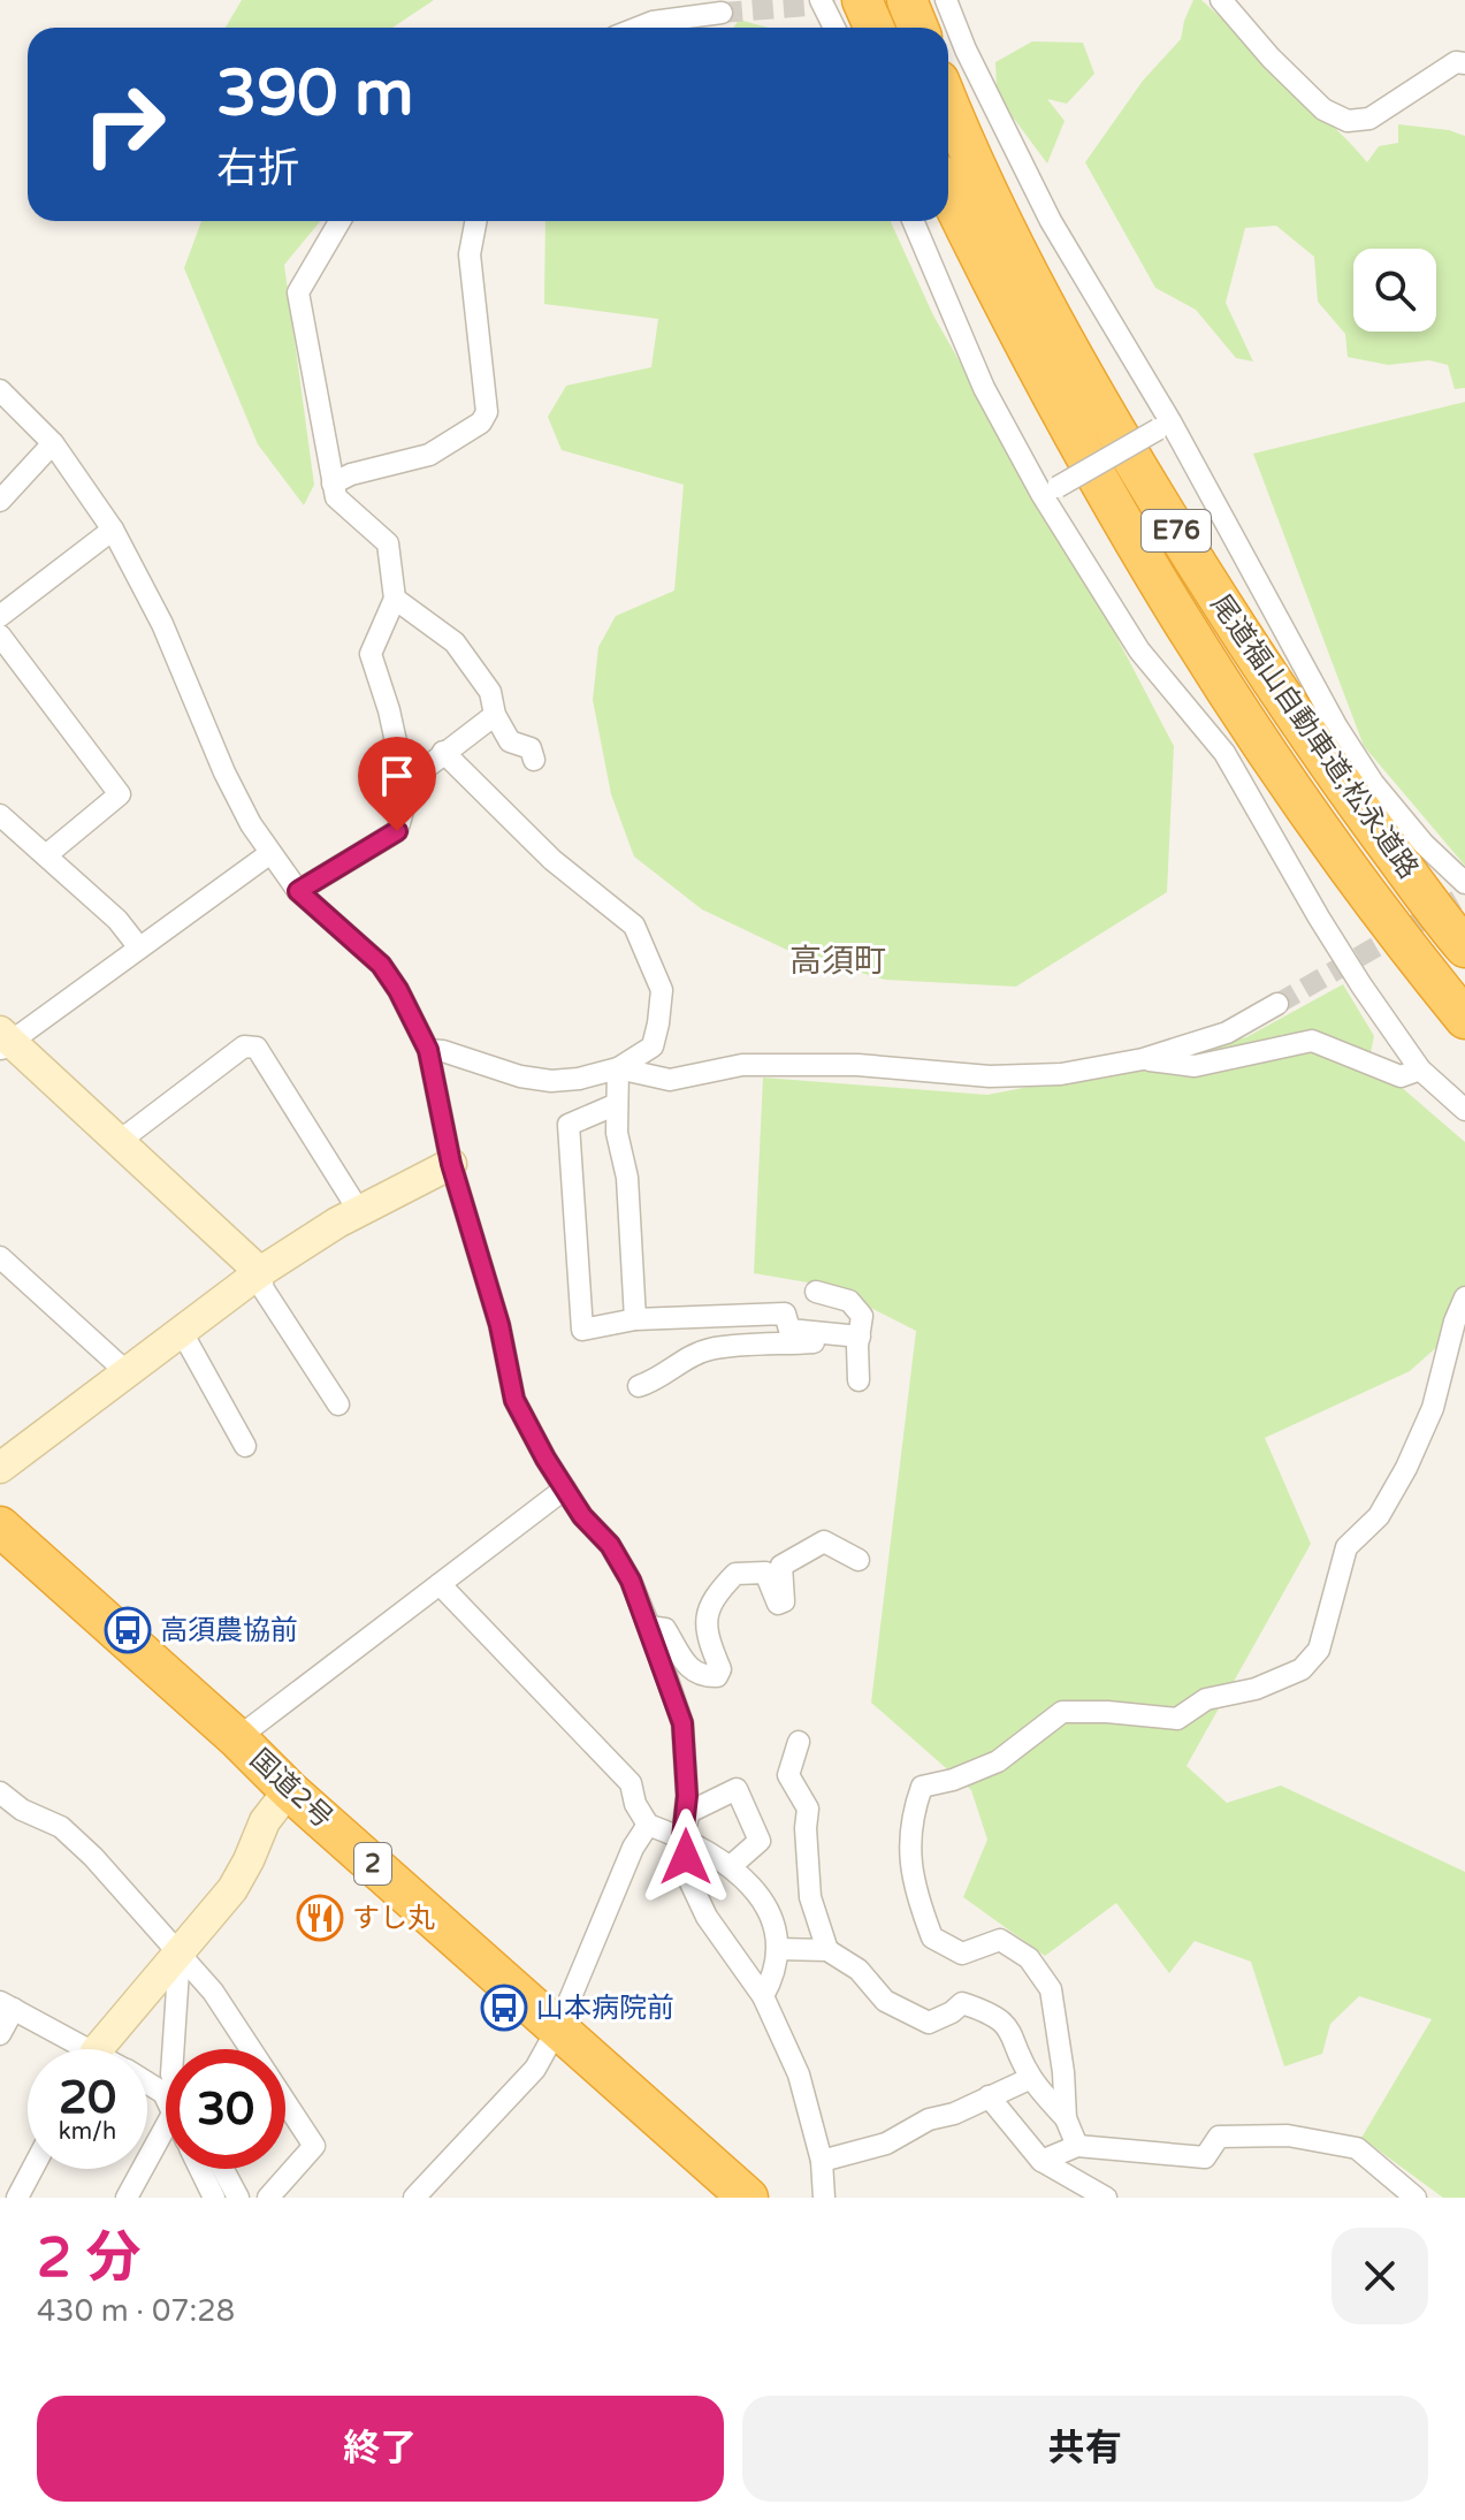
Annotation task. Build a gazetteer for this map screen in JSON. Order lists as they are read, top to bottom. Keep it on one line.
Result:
{"streets":{"highway":["E76","尾道福山自動車道;松永道路","国道2号","2"]},"districts":["高須町"],"places":{"bus stop":["高須農協前","山本病院前"],"restaurant":["すし丸"]},"page":{"turn":["390 m","右折"],"speed":"20 km/h","limit":"30","heading":["2 分","430 m · 07:28"],"buttons":["終了","共有"]}}
